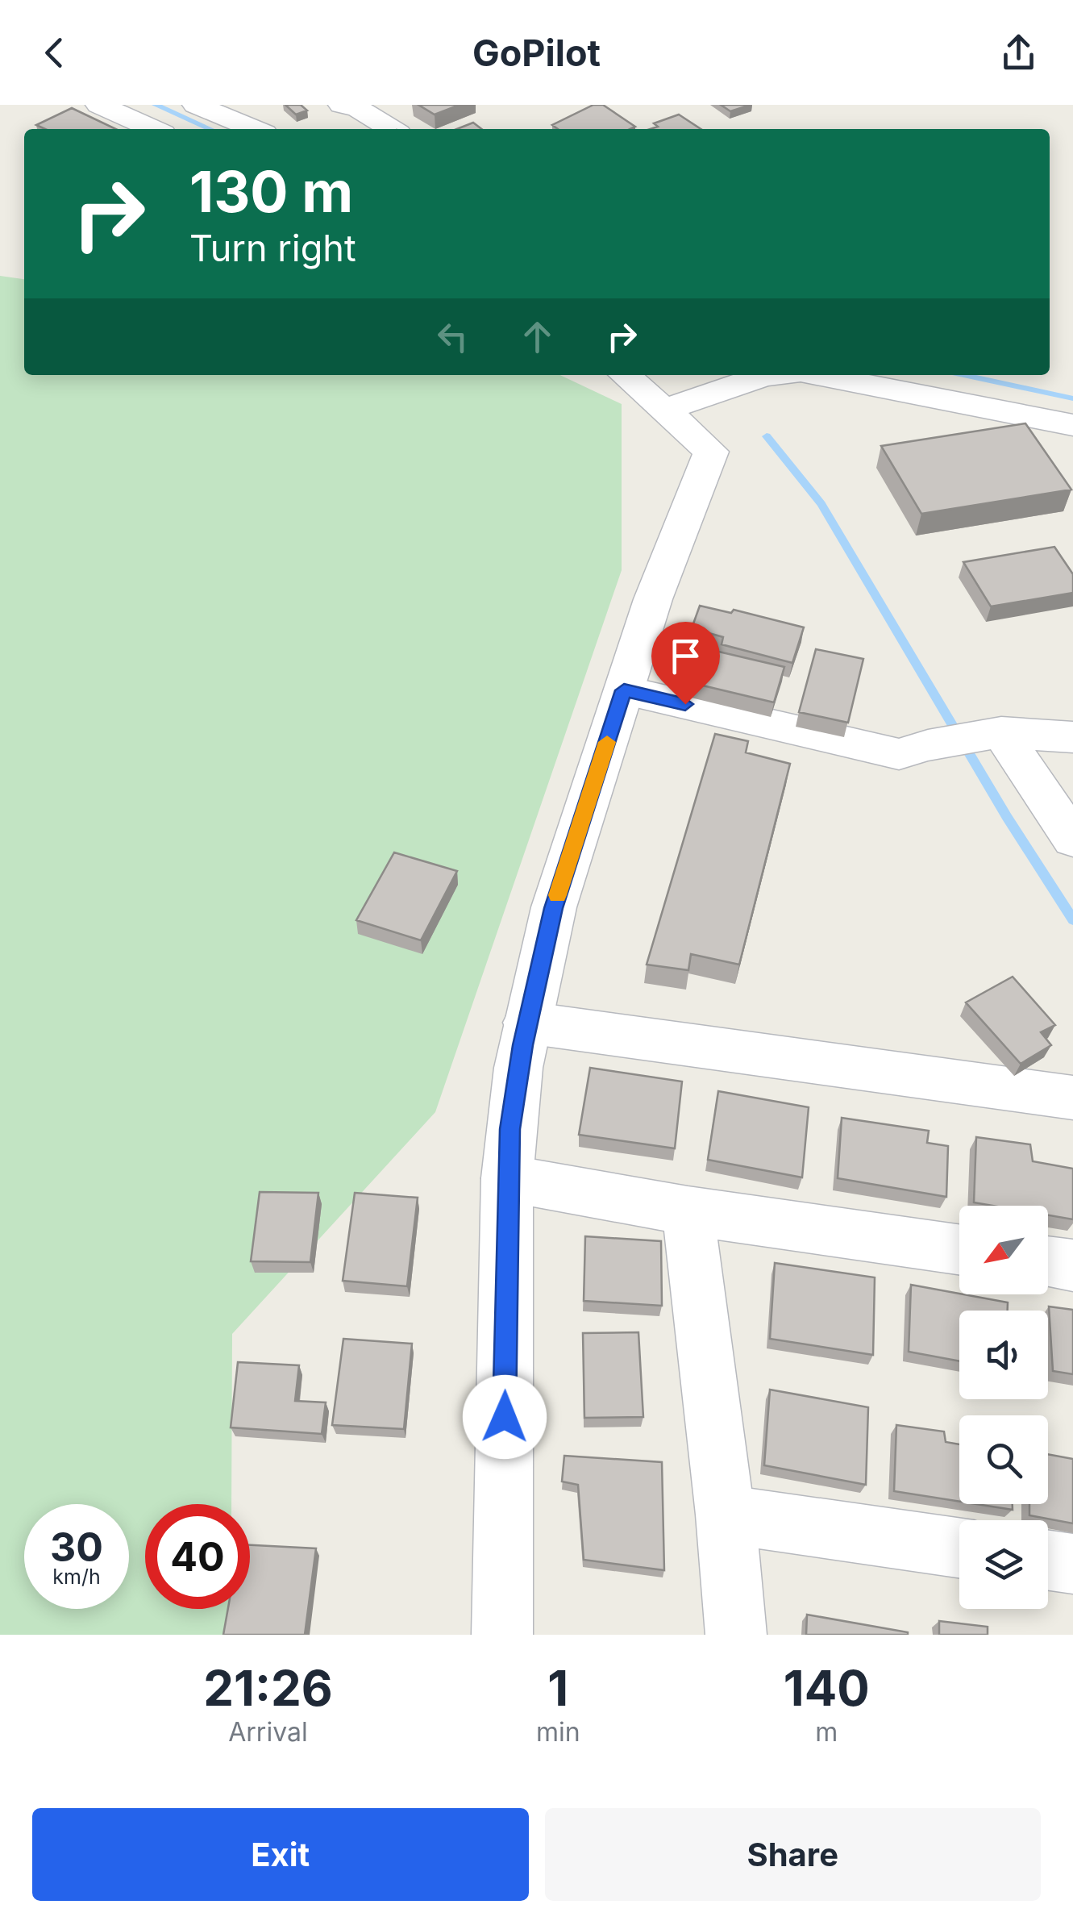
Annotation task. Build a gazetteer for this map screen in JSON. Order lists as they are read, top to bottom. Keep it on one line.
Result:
{"north":"bottom left","page":{"header":"GoPilot","turn":["130 m","Turn right"],"speed":"30 km/h","limit":"40","eta":["21:26","Arrival","1","min","140","m"],"buttons":["Exit","Share"]}}
